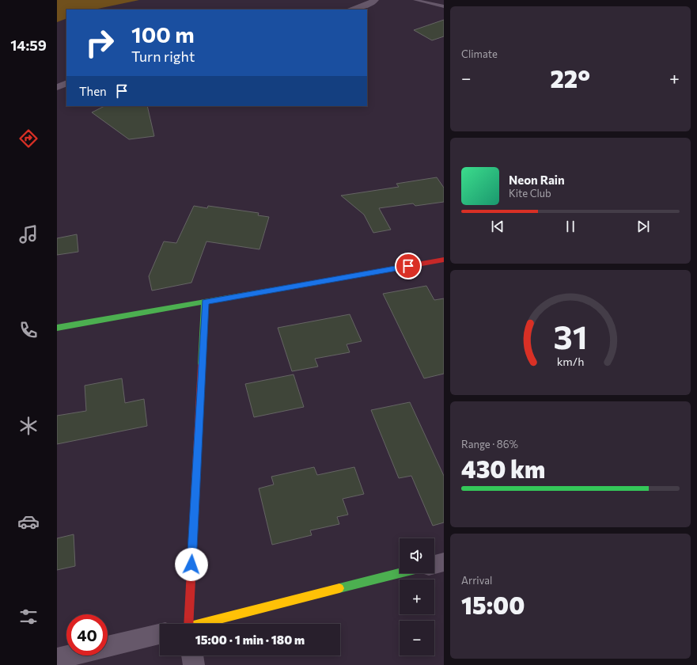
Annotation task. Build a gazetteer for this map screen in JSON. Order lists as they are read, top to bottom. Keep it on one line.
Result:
{"page":{"tabs":"14:59","tile":["Climate",["Range · 86%","430 km"],["Arrival","15:00"]],"turn":["100 m","Turn right"],"heat":["−","22°","+"],"then":"Then","song":["Neon Rain","Kite Club"],"map_buttons":["+","−"],"limit":"40","trip":"15:00 · 1 min · 180 m","gauge":["31","km/h"]}}
